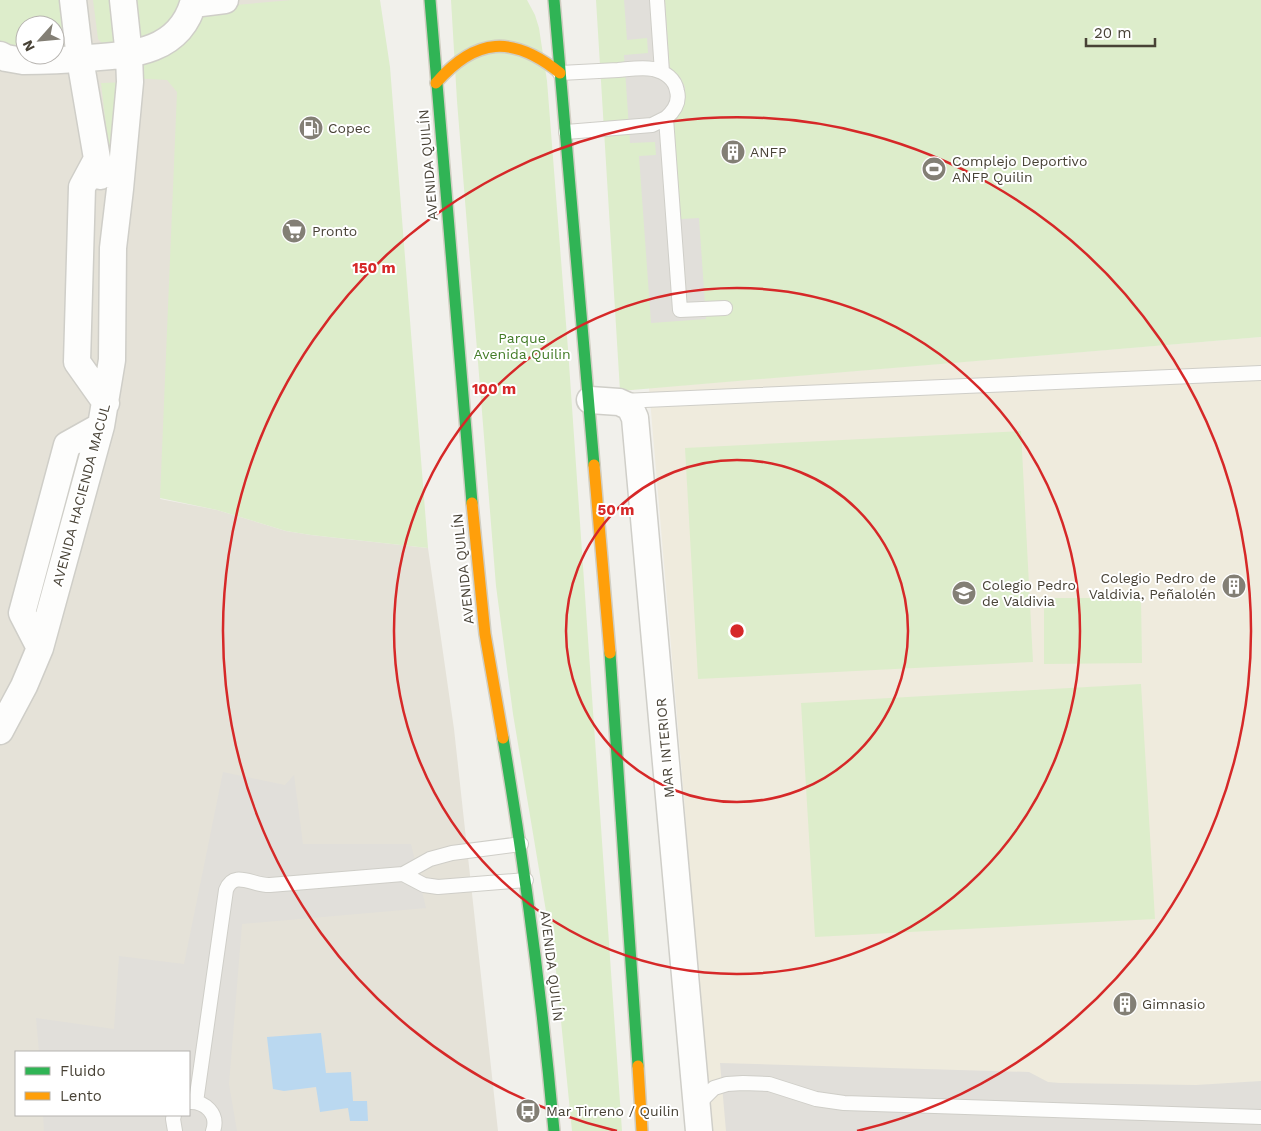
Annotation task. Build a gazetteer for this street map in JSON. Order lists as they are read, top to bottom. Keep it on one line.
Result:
{"streets":{"main road":["AVENIDA QUILÍN"],"street":["AVENIDA HACIENDA MACUL","MAR INTERIOR"]},"parks":["Parque Avenida Quilin"],"places":{"fuel station":["Copec"],"building":["ANFP","Colegio Pedro de Valdivia, Peñalolén","Gimnasio"],"sports":["Complejo Deportivo ANFP Quilin"],"supermarket":["Pronto"],"school or university":["Colegio Pedro de Valdivia"],"bus stop":["Mar Tirreno / Quilin"]},"legend":["Fluido","Lento"],"scale_bar":"20 m","north":"bottom left","rings":["150 m","100 m","50 m"]}
